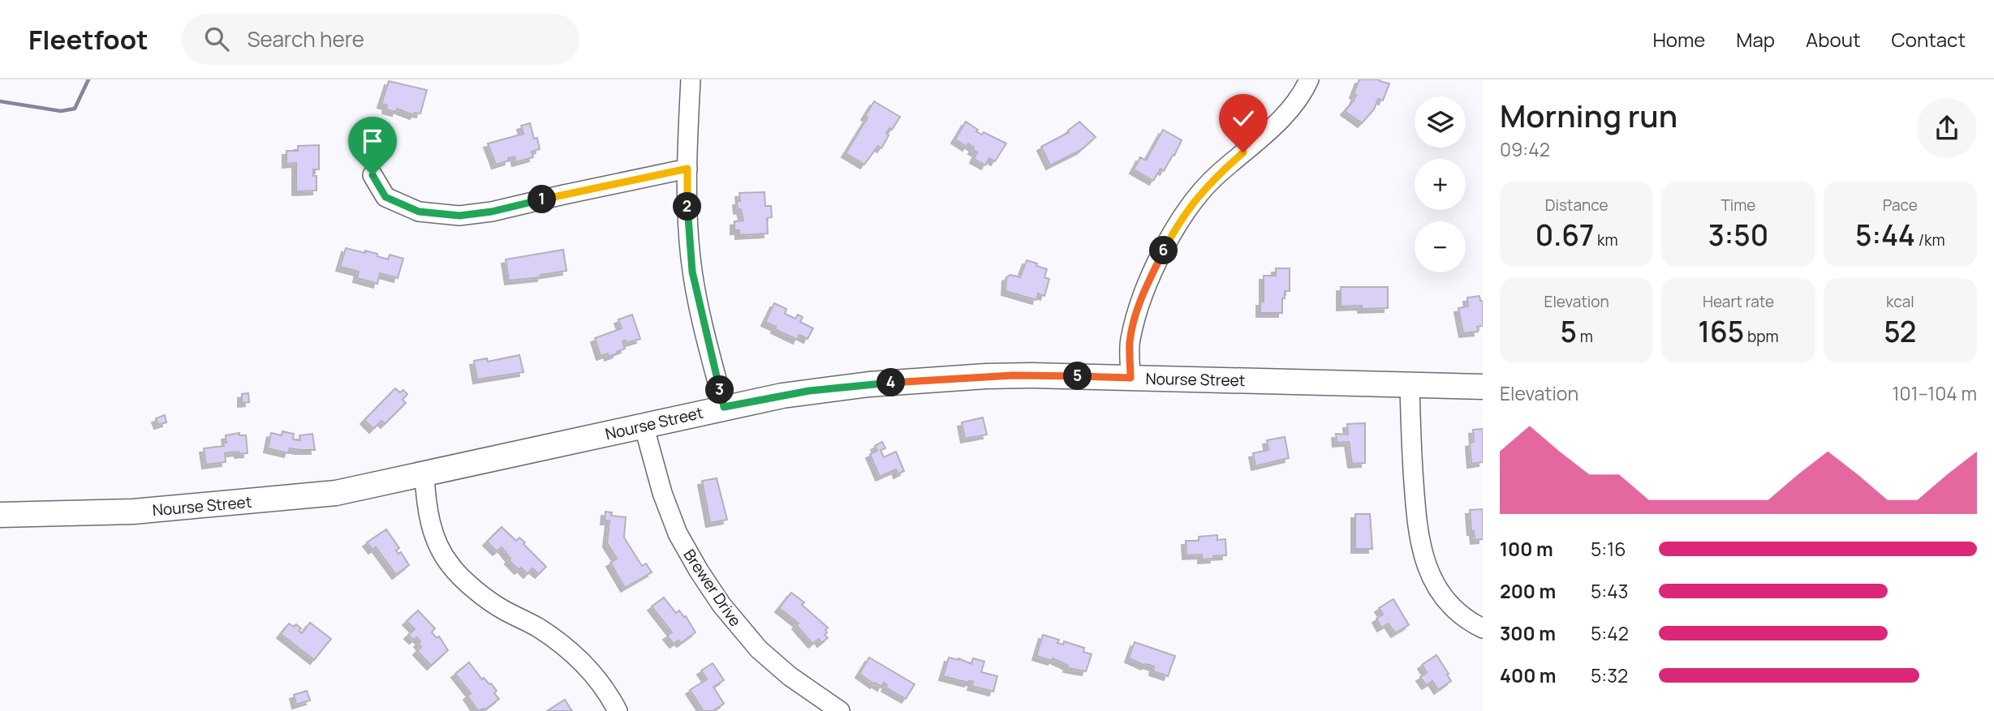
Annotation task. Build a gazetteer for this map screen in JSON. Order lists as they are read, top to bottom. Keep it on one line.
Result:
{"streets":{"main road":["Nourse Street"],"street":["Brewer Drive"]},"crossings":[["Nourse Street","Brewer Drive"]],"page":{"header":"Fleetfoot","search":"Search here","nav":["Home","Map","About","Contact"],"heading":["Morning run","09:42"],"map_buttons":["+","−"],"stats":[["Distance","0.67 km"],["Time","3:50"],["Pace","5:44 /km"],["Elevation","5 m"],["Heart rate","165 bpm"],["kcal","52"]],"pins":["1","2","6","5","4","3"],"chart":["Elevation","101–104 m"],"list":[{"name":"100 m","note":"5:16"},{"name":"200 m","note":"5:43"},{"name":"300 m","note":"5:42"},{"name":"400 m","note":"5:32"}]}}
